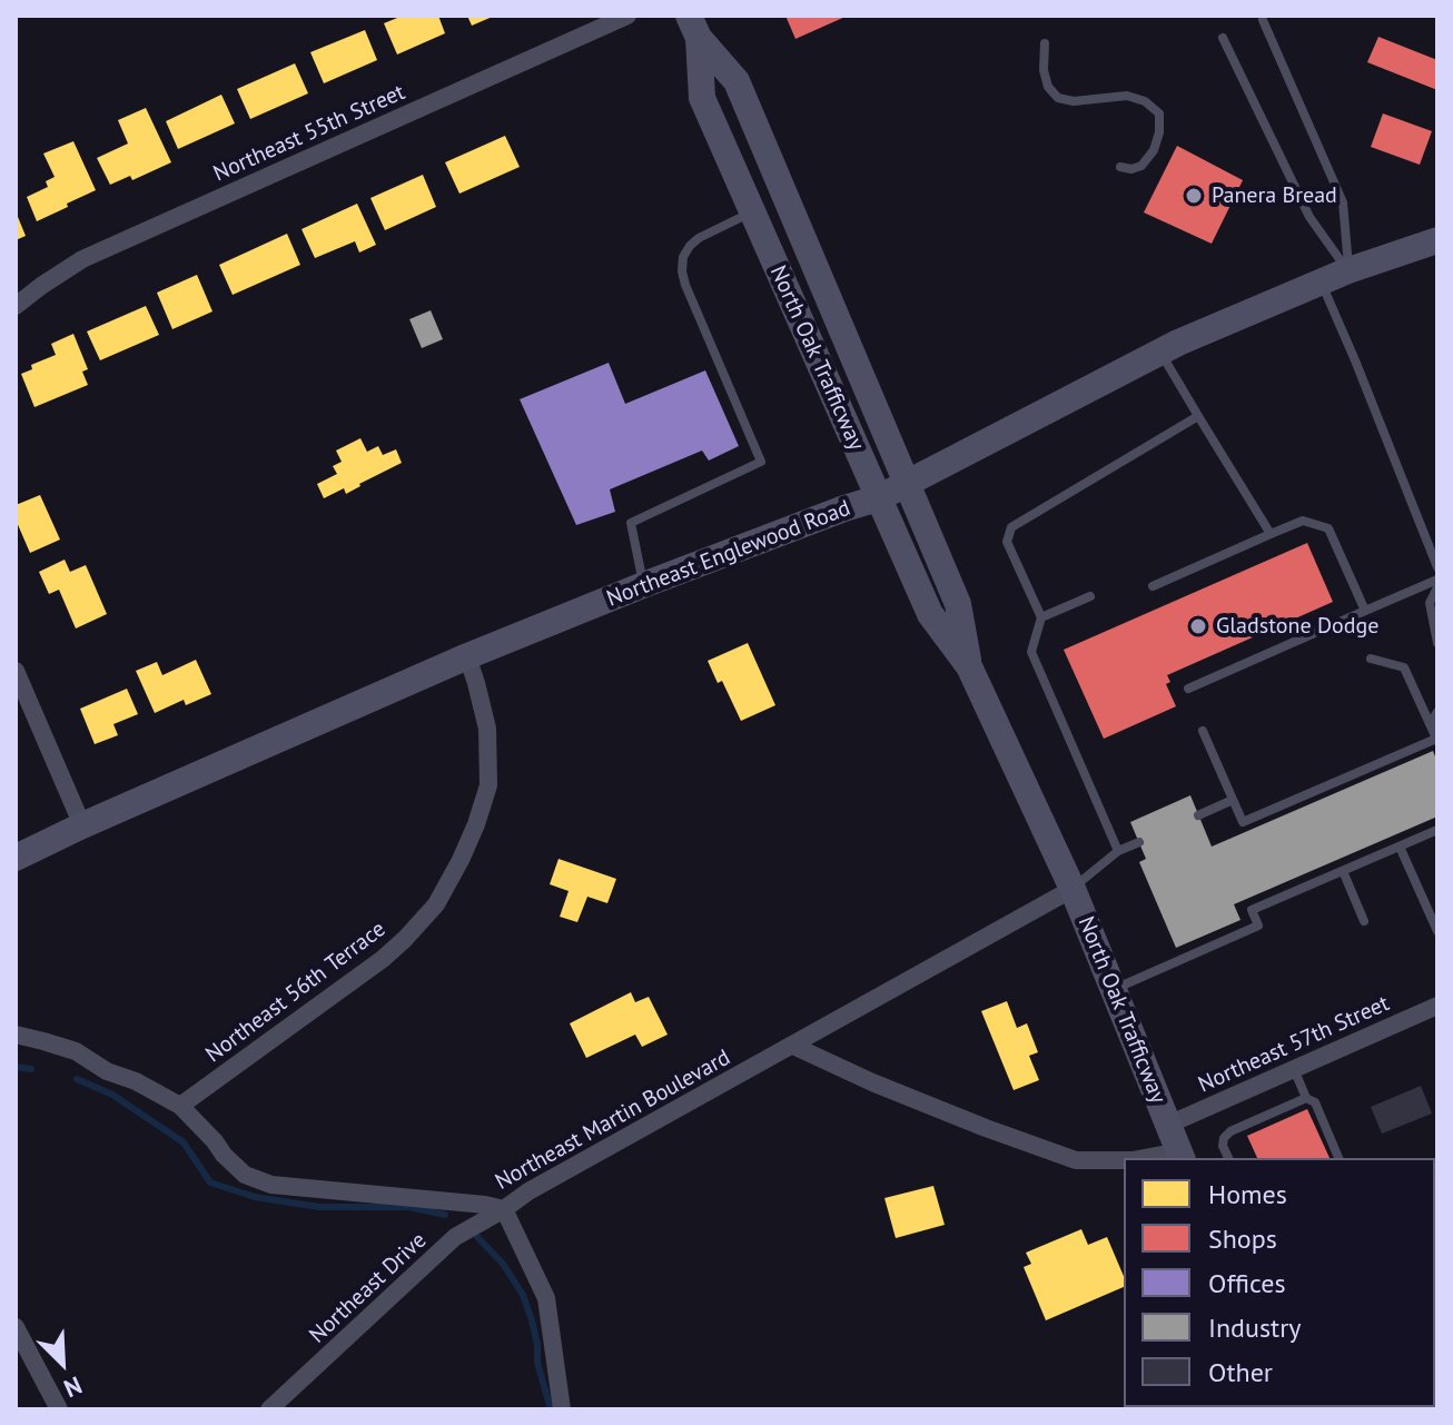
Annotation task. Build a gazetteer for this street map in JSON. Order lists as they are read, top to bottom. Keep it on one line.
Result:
{"streets":{"main road":["North Oak Trafficway","Northeast Englewood Road"],"street":["Northeast 55th Street","Northeast 56th Terrace","Northeast 57th Street","Northeast Martin Boulevard","Northeast Drive"]},"crossings":[["North Oak Trafficway","Northeast Englewood Road"],["North Oak Trafficway","Northeast 57th Street"],["North Oak Trafficway","Northeast Martin Boulevard"],["Northeast Englewood Road","Northeast 56th Terrace"],["Northeast 56th Terrace","Northeast Martin Boulevard"],["Northeast Martin Boulevard","Northeast Drive"]],"places":["Panera Bread","Gladstone Dodge"],"legend":["Homes","Shops","Offices","Industry","Other"],"north":"bottom right"}
